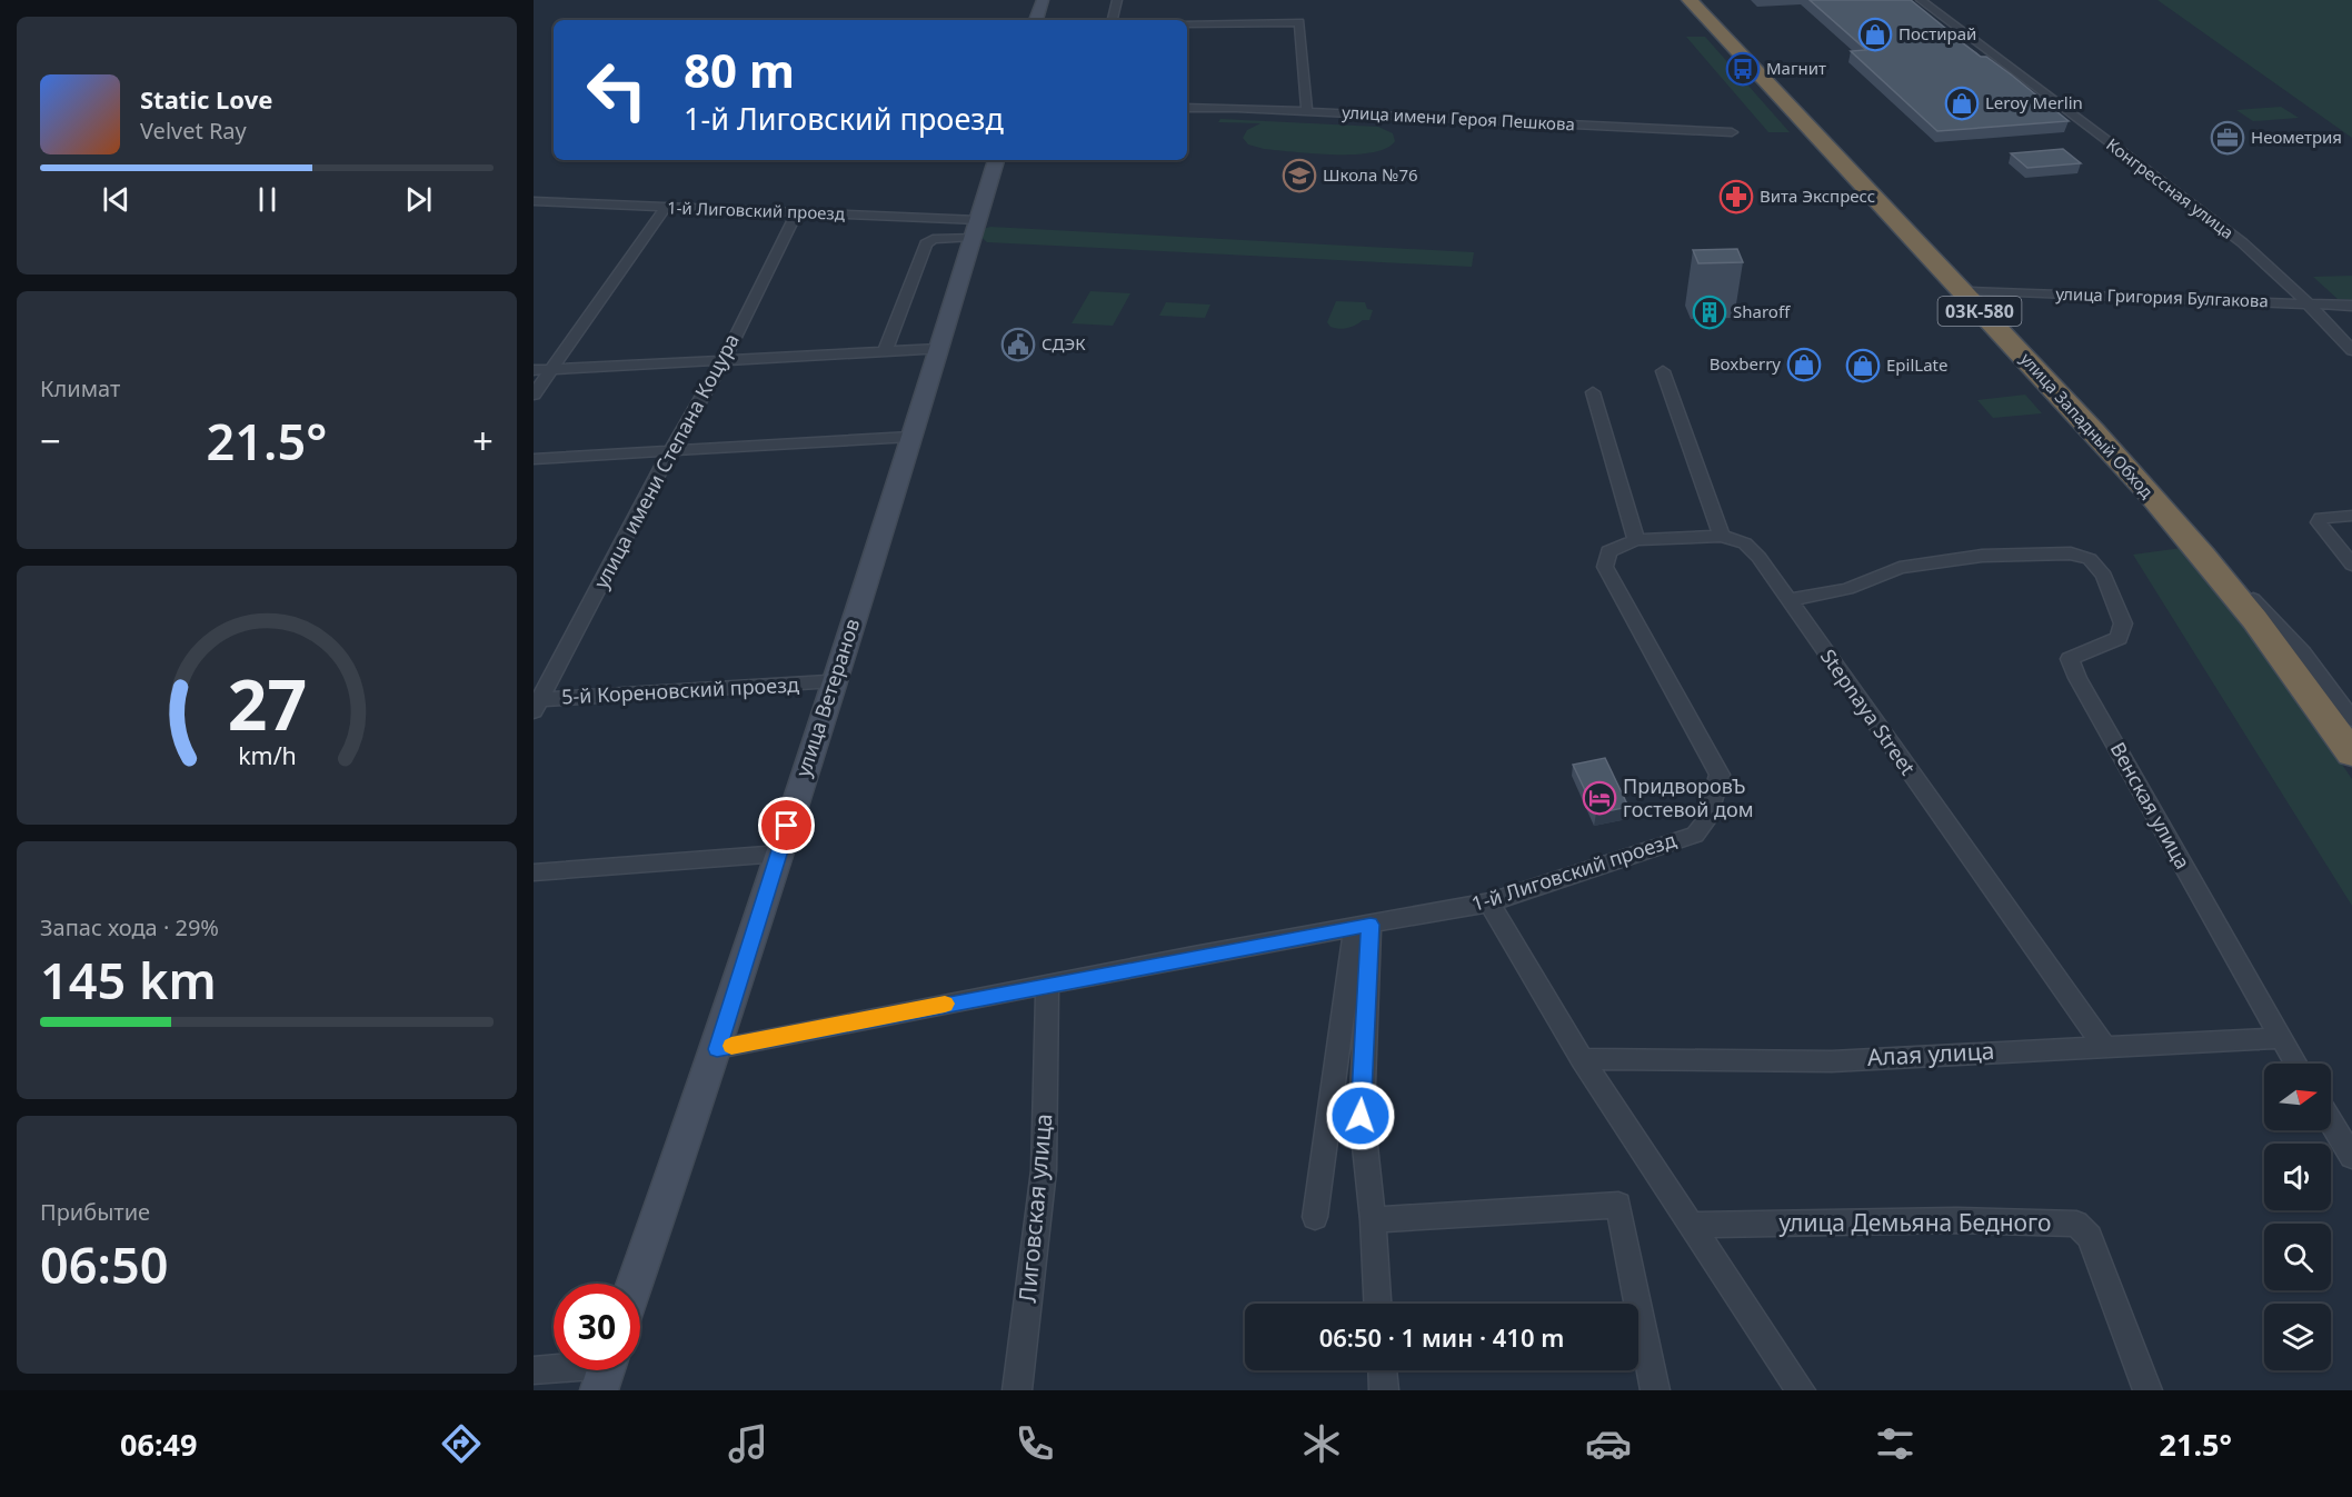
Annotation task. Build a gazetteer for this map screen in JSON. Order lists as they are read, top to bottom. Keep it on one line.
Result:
{"streets":{"highway":["03К-580","улица Западный Обход"],"street":["улица имени Героя Пешкова","Конгрессная улица","1-й Лиговский проезд","улица Григория Булгакова","улица имени Степана Коцура","5-й Кореновский проезд","улица Ветеранов","Stepnaya Street","Венская улица","Алая улица","Лиговская улица","улица Демьяна Бедного"]},"crossings":[["Конгрессная улица","улица Григория Булгакова"],["1-й Лиговский проезд","улица Ветеранов"],["1-й Лиговский проезд","Лиговская улица"],["улица Григория Булгакова","улица Западный Обход"],["улица имени Степана Коцура","5-й Кореновский проезд"],["5-й Кореновский проезд","улица Ветеранов"],["Stepnaya Street","Венская улица"],["Stepnaya Street","Алая улица"],["Венская улица","Алая улица"]],"places":{"shop":["Постирай","Leroy Merlin","Boxberry","EpilLate"],"bus stop":["Магнит"],"office":["Неометрия"],"school or university":["Школа №76"],"pharmacy":["Вита Экспресс"],"building":["Sharoff"],"public building":["СДЭК"],"hotel":["ПридворовЪ гостевой дом"]},"north":"right","page":{"turn":["80 m","1-й Лиговский проезд"],"song":["Static Love","Velvet Ray"],"tile":["Климат",["Запас хода · 29%","145 km"],["Прибытие","06:50"]],"heat":["−","21.5°","+"],"limit":"30","trip":"06:50 · 1 мин · 410 m","tabs":["06:49","21.5°"],"gauge":["27","km/h"]}}
